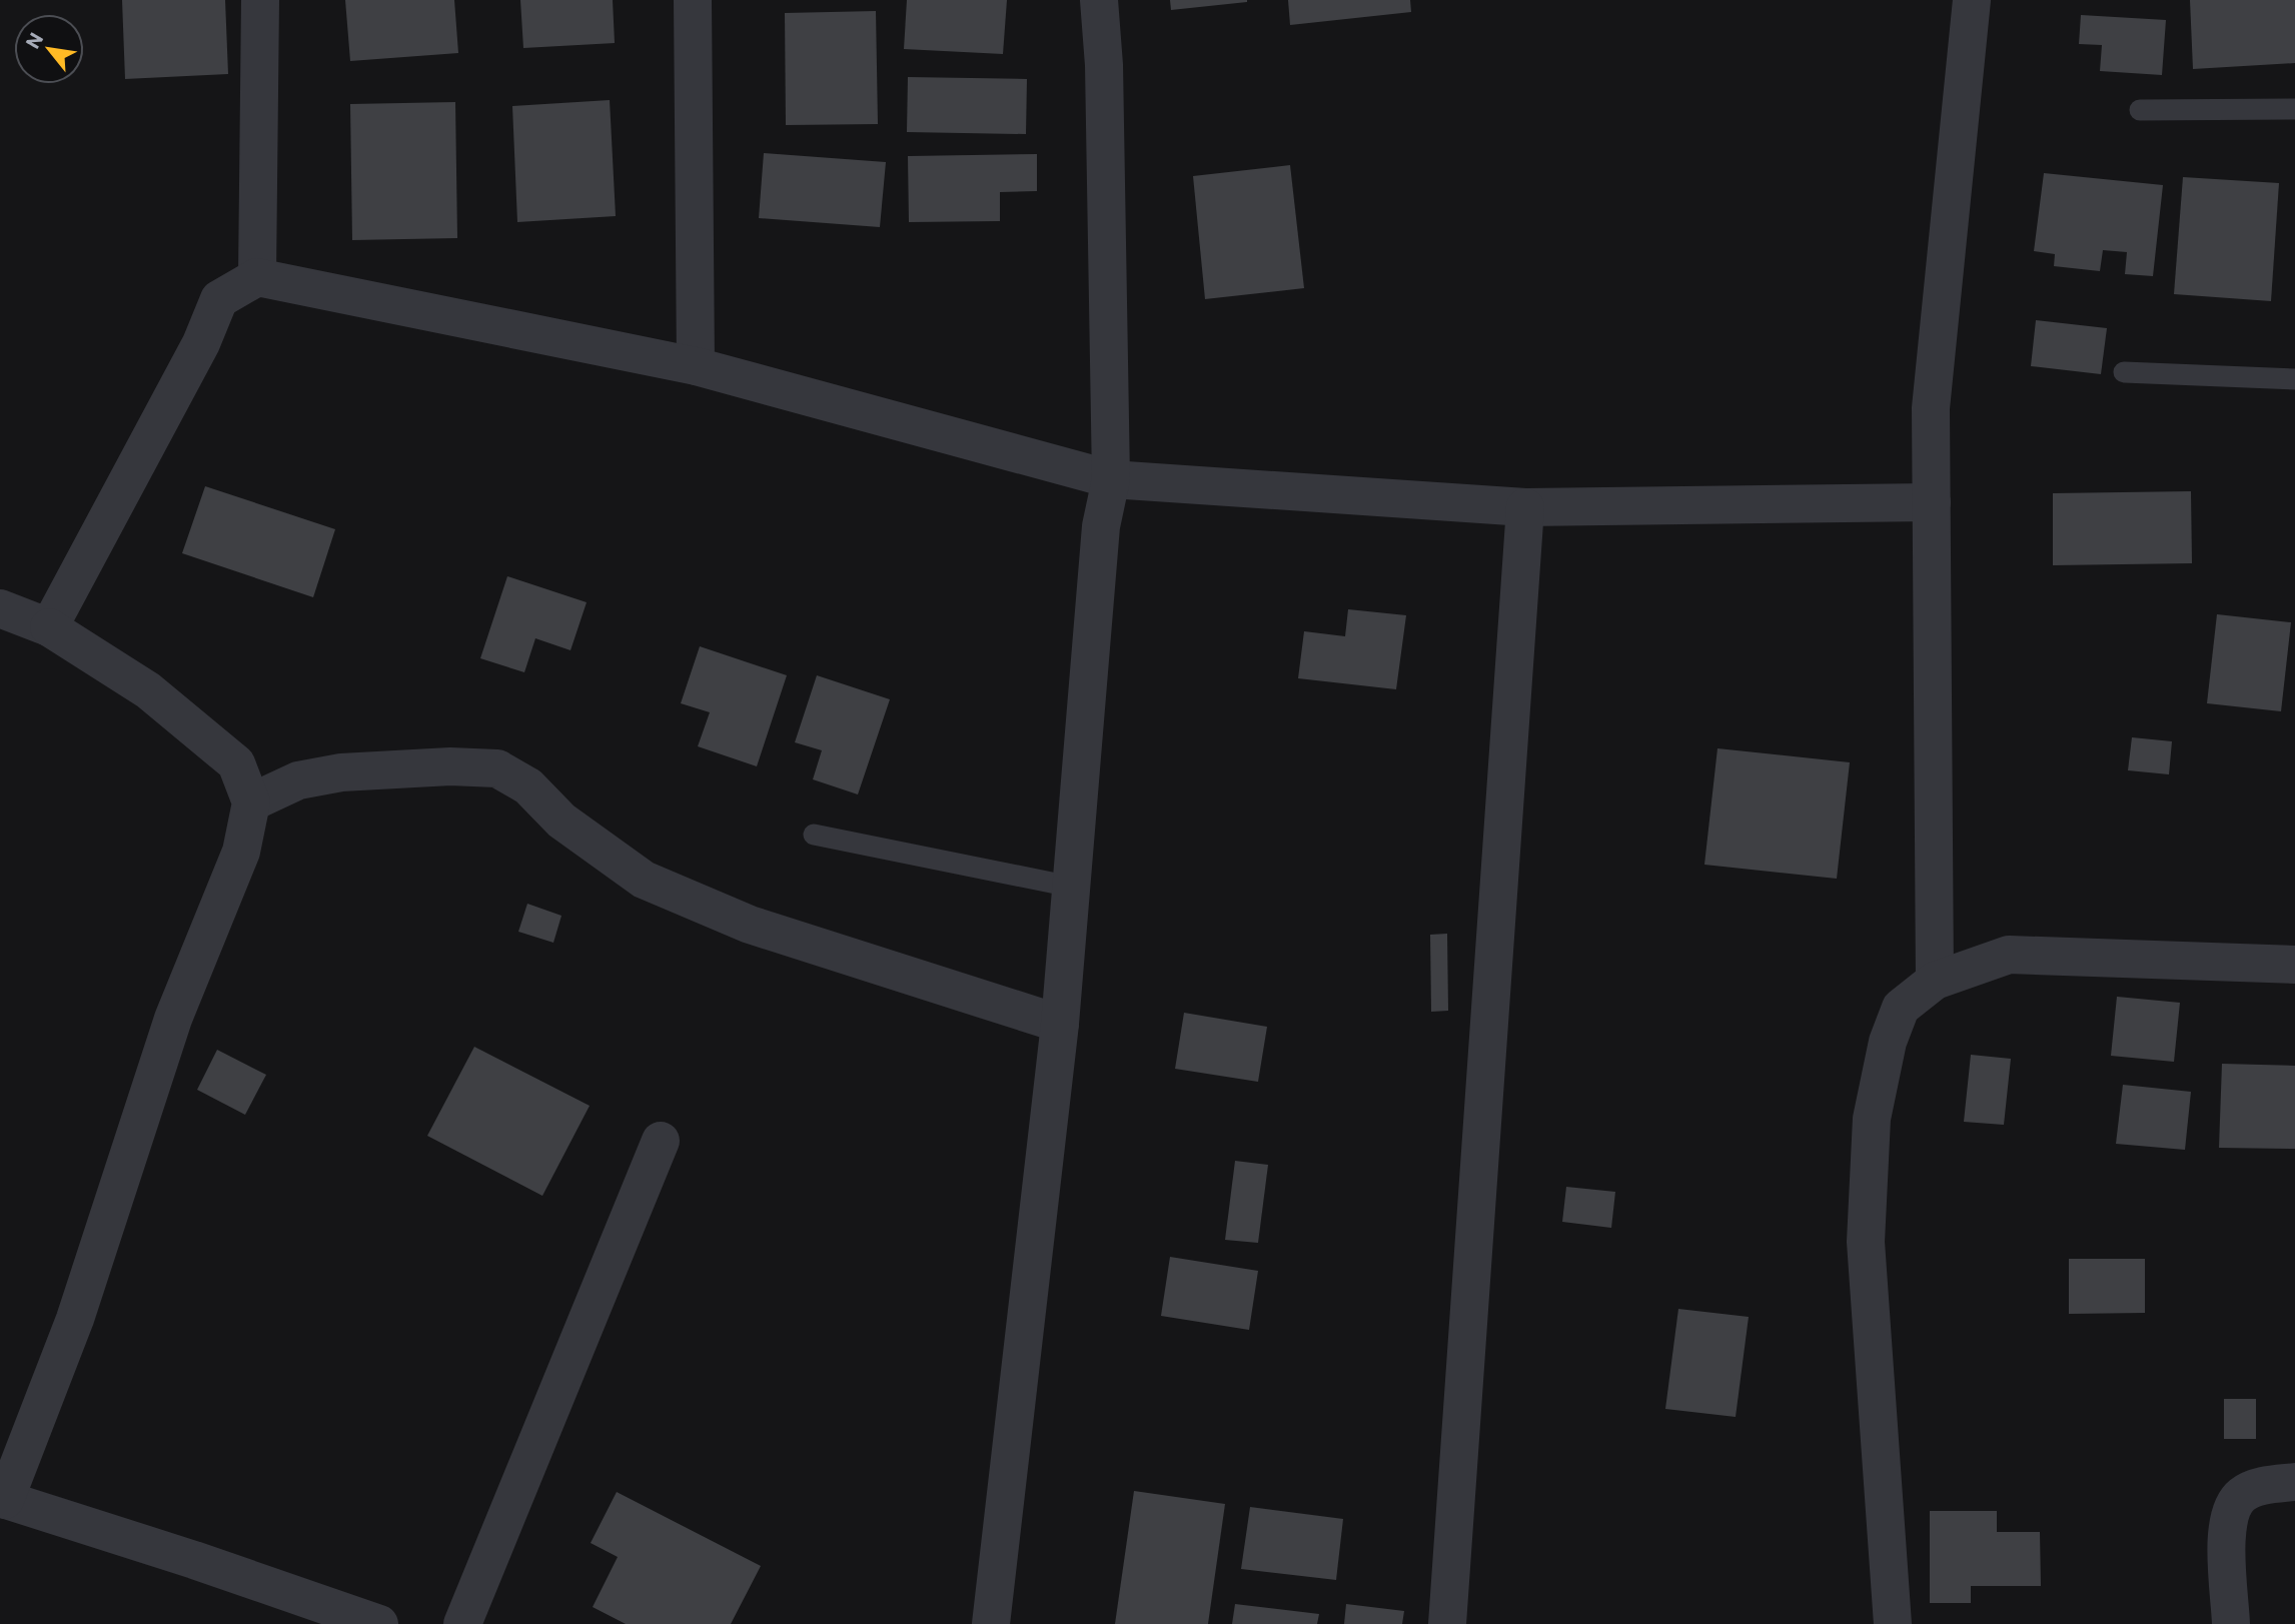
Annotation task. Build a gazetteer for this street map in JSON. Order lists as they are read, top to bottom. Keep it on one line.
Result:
{"north":"top left"}
